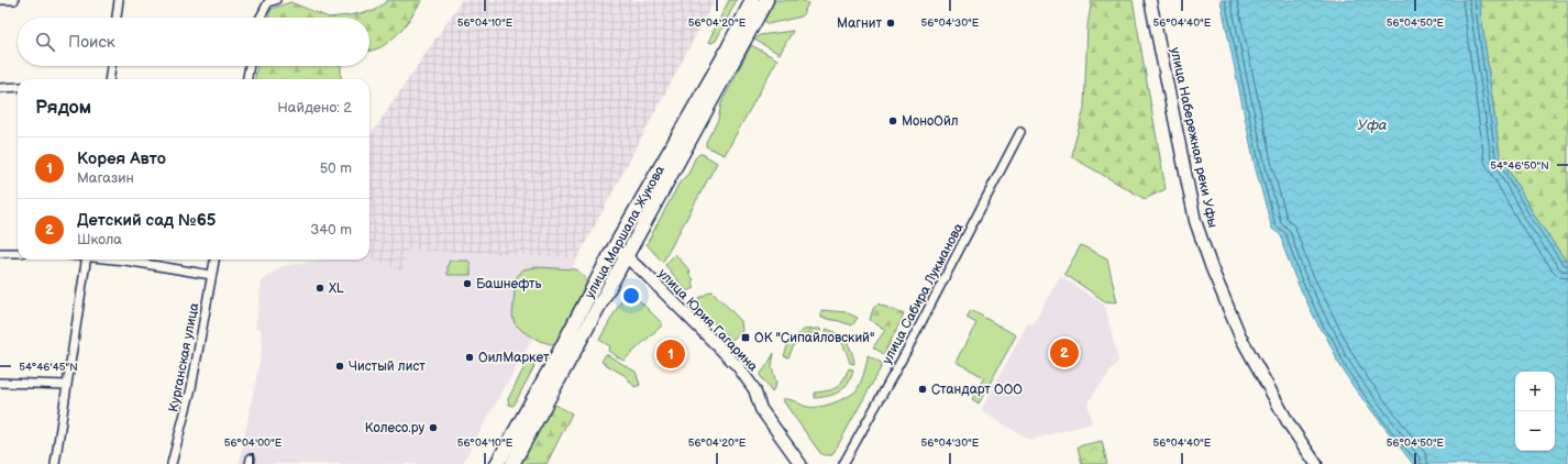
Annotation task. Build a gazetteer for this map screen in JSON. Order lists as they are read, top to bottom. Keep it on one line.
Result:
{"streets":{"main road":["улица Маршала Жукова"],"street":["улица Набережная реки Уфы","улица Сабира Лукманова","улица Юрия Гагарина","Курганская улица"]},"crossings":[["улица Маршала Жукова","улица Юрия Гагарина"]],"water":["Уфа"],"places":{"other":["Магнит","МоноОйл","Башнефть","XL","ОилМаркет","Чистый лист","Стандарт ООО","Колесо.ру"],"transit":["ОК \"Сипайловский\""]},"page":{"search":"Поиск","heading":["Рядом","Найдено: 2"],"list":[{"mark":"1","name":"Корея Авто","note":"Магазин","value":"50 m"},{"mark":"2","name":"Детский сад №65","note":"Школа","value":"340 m"}],"pins":["2","1"],"map_buttons":["+","−"]},"coordinates":["56°04'10\"E","56°04'20\"E","56°04'30\"E","56°04'40\"E","56°04'50\"E","54°46'50\"N","54°46'45\"N","56°04'00\"E"]}
